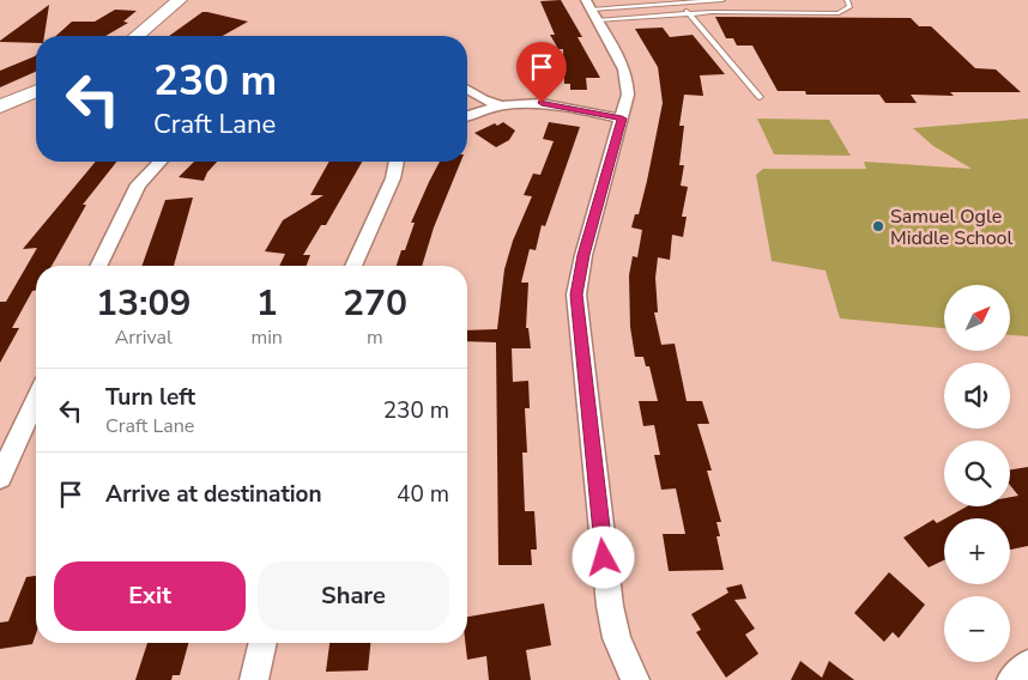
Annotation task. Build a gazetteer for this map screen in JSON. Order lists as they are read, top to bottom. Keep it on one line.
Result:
{"places":["Samuel Ogle Middle School"],"north":"top right","page":{"turn":["230 m","Craft Lane"],"eta":["13:09","Arrival","1","min","270","m"],"map_buttons":["+","−"],"list":[{"name":"Turn left","note":"Craft Lane","value":"230 m"},{"name":"Arrive at destination","value":"40 m"}],"buttons":["Exit","Share"]}}
